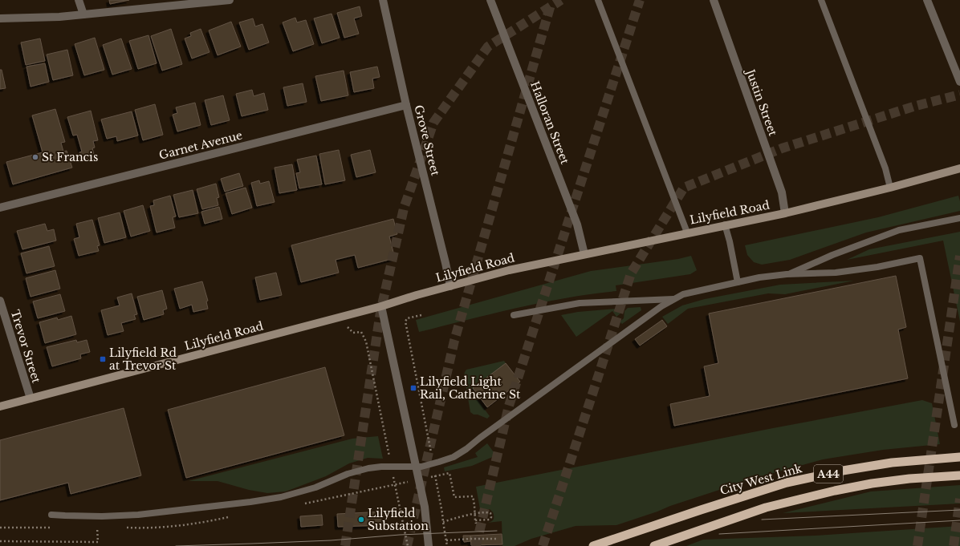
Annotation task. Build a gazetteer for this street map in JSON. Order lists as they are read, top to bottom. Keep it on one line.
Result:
{"streets":{"highway":["A44","City West Link"],"main road":["Lilyfield Road"],"street":["Justin Street","Halloran Street","Grove Street","Garnet Avenue","Trevor Street"]},"crossings":[["Justin Street","Lilyfield Road"],["Halloran Street","Lilyfield Road"],["Grove Street","Garnet Avenue"],["Grove Street","Lilyfield Road"],["Lilyfield Road","Trevor Street"]],"places":{"other":["St Francis","Lilyfield Substation"],"transit":["Lilyfield Rd at Trevor St","Lilyfield Light Rail, Catherine St"]}}
